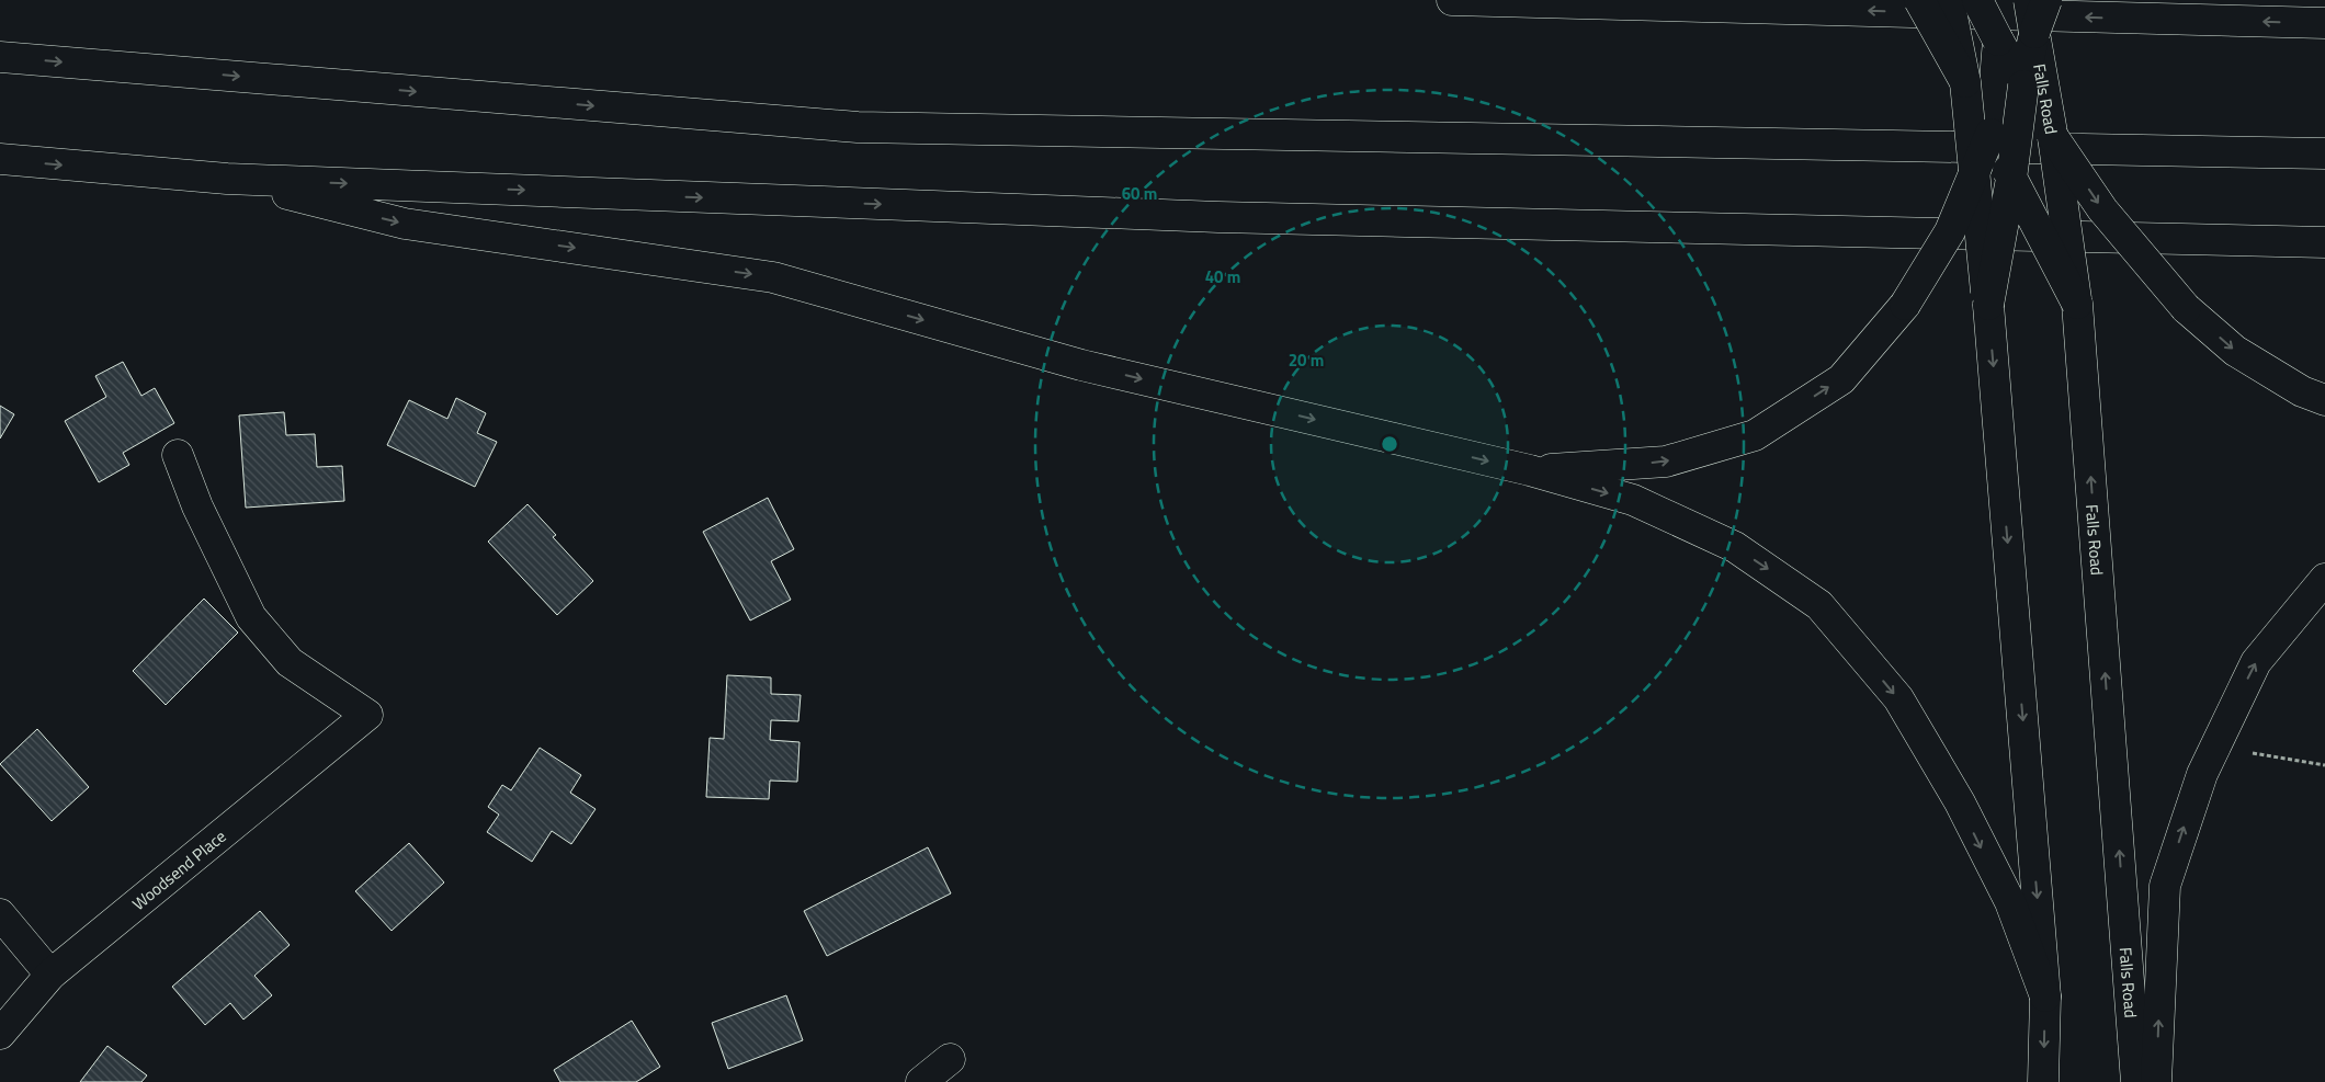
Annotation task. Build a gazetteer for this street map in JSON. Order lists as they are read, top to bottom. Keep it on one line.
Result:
{"streets":{"main road":["Falls Road","Woodsend Place"]},"rings":["60 m","40 m","20 m"]}
